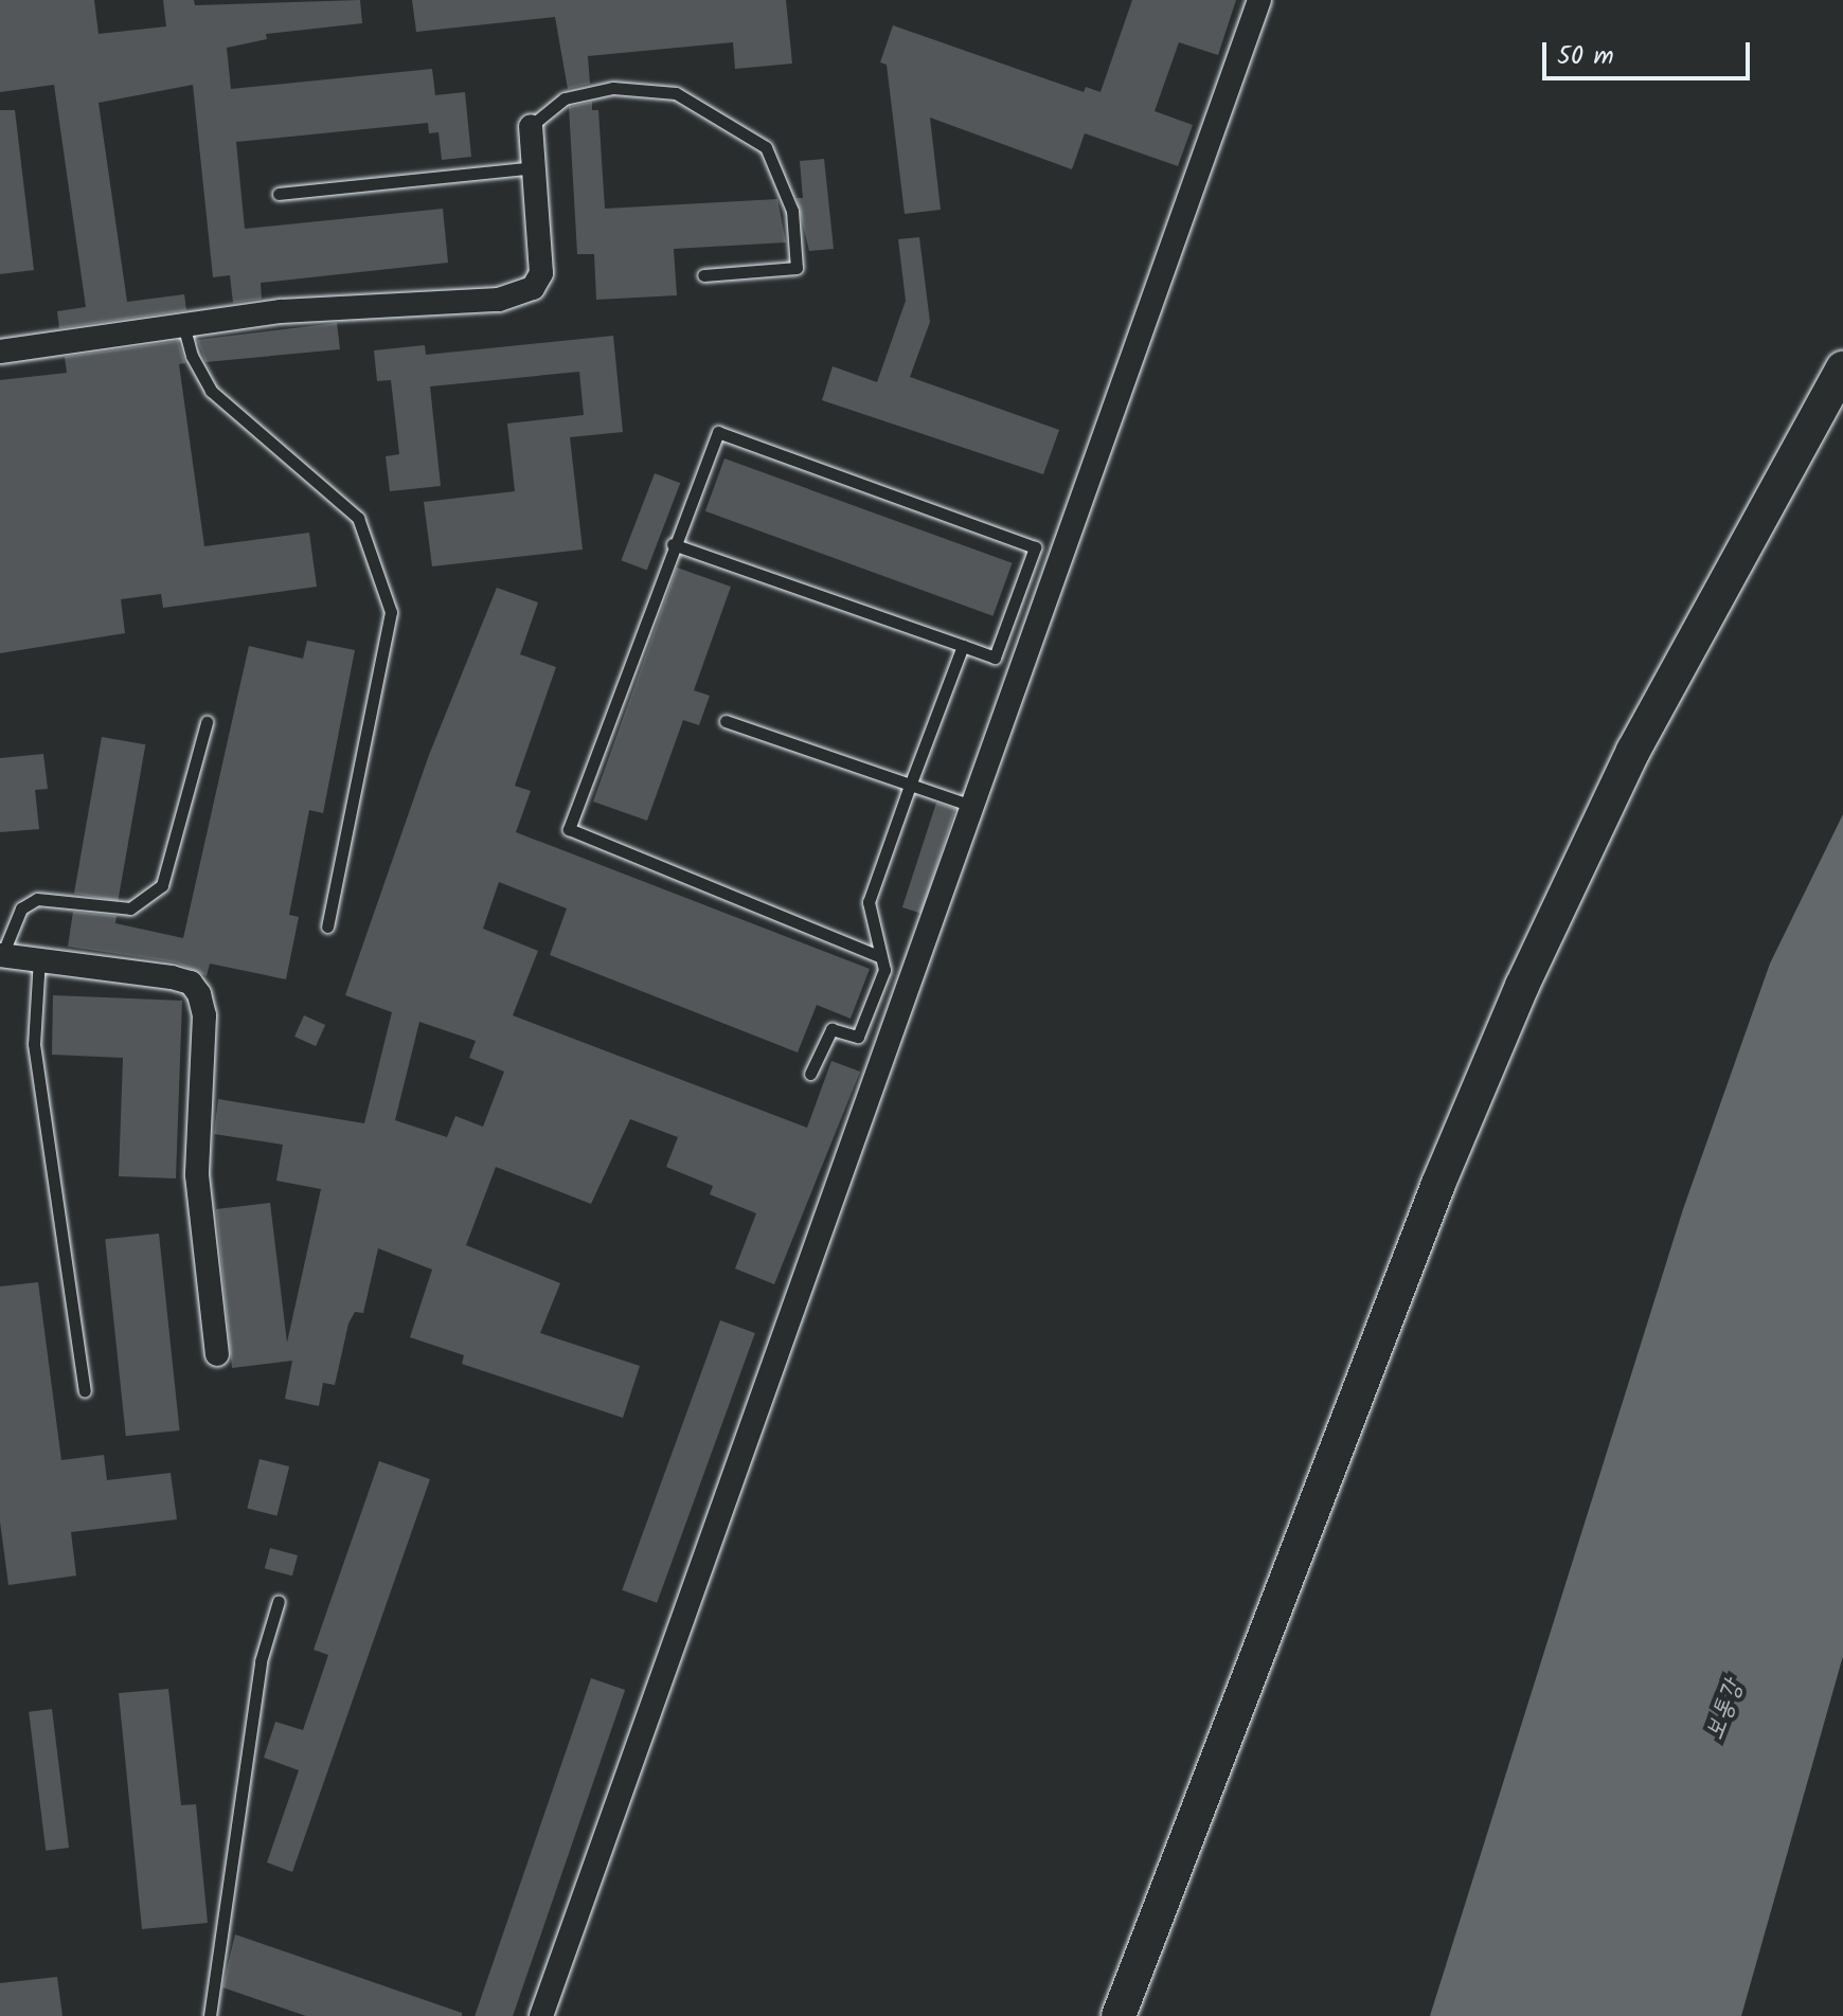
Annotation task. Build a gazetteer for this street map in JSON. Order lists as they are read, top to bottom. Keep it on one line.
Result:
{"water":["보통강"],"scale_bar":"50 m"}
